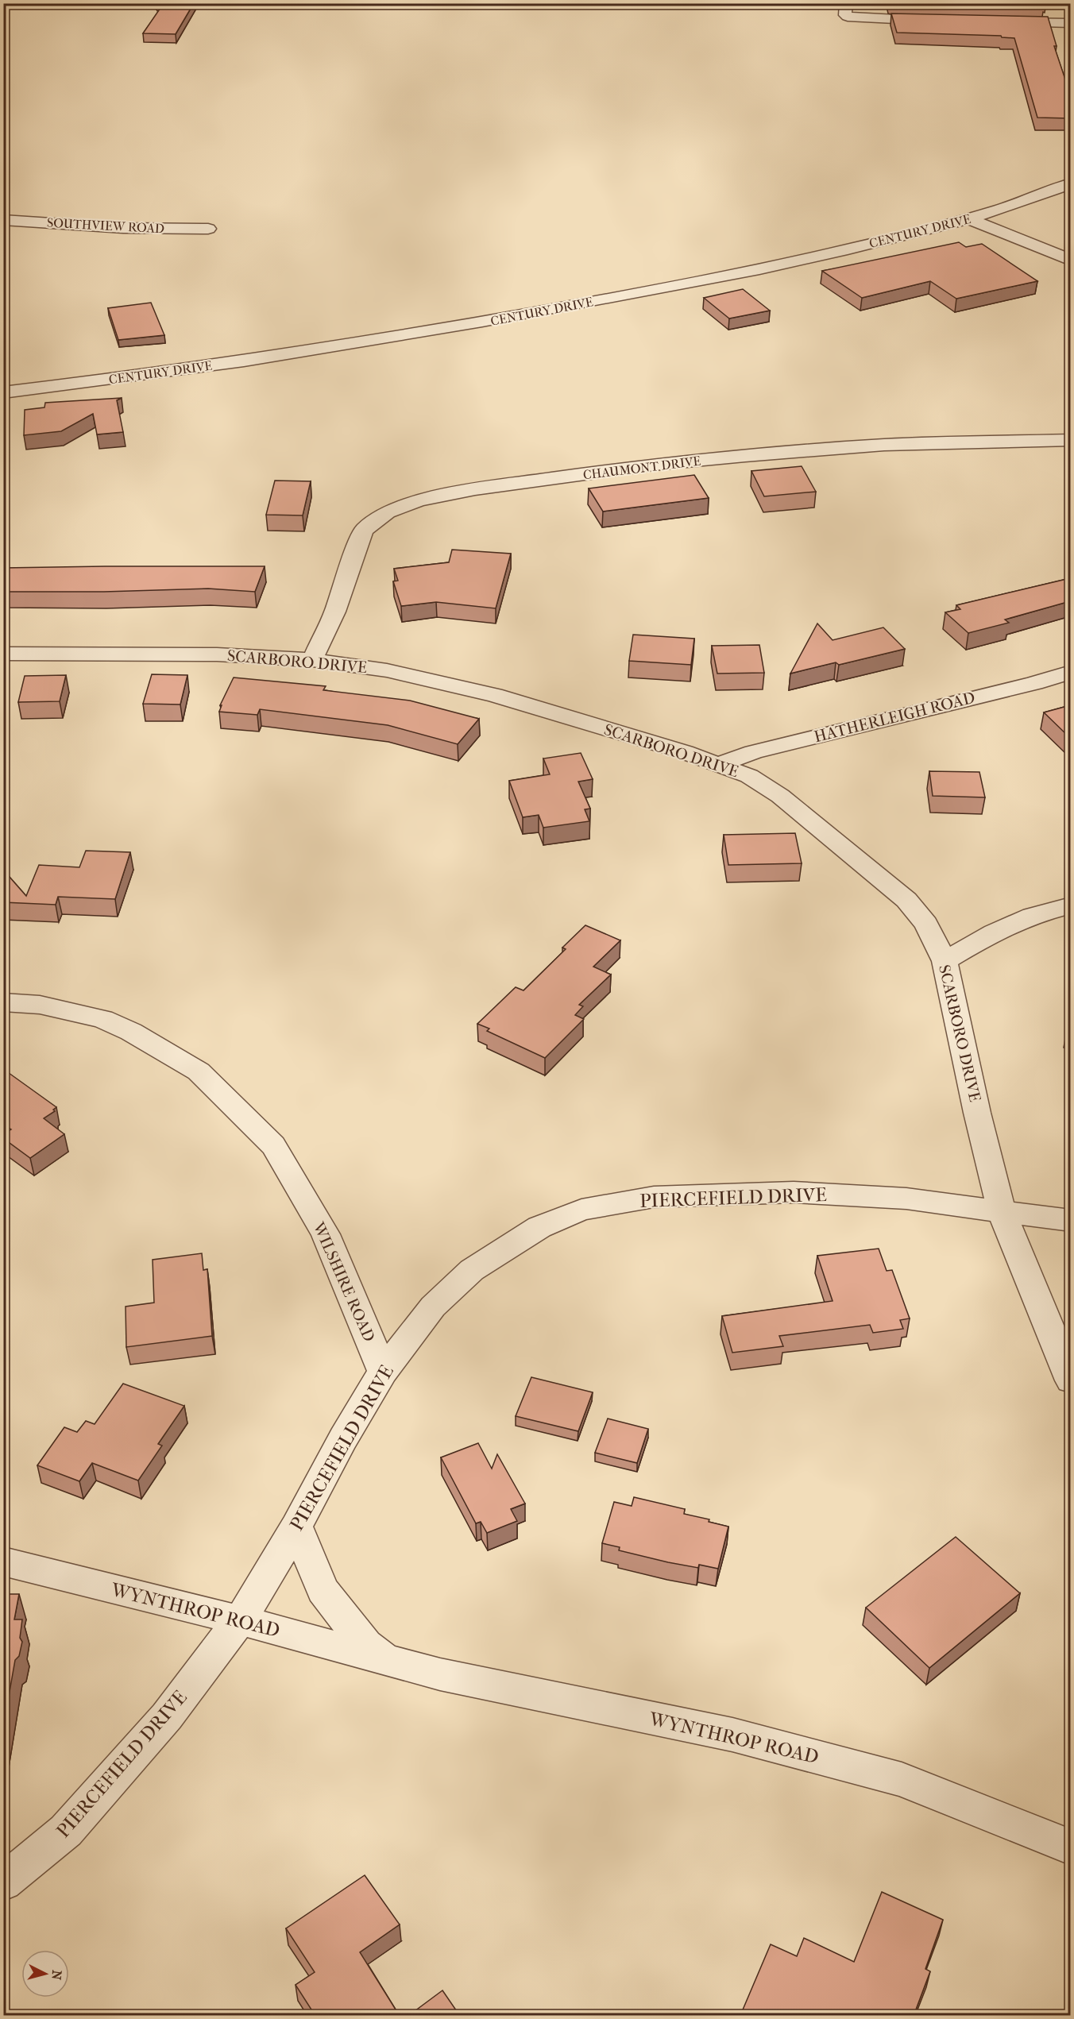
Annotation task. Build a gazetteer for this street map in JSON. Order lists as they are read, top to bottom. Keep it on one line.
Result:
{"streets":{"street":["SOUTHVIEW ROAD","CENTURY DRIVE","CHAUMONT DRIVE","SCARBORO DRIVE","HATHERLEIGH ROAD","PIERCEFIELD DRIVE","WILSHIRE ROAD","WYNTHROP ROAD"]},"crossings":[["CHAUMONT DRIVE","SCARBORO DRIVE"],["SCARBORO DRIVE","HATHERLEIGH ROAD"],["SCARBORO DRIVE","PIERCEFIELD DRIVE"],["PIERCEFIELD DRIVE","WILSHIRE ROAD"],["PIERCEFIELD DRIVE","WYNTHROP ROAD"]],"north":"right"}
